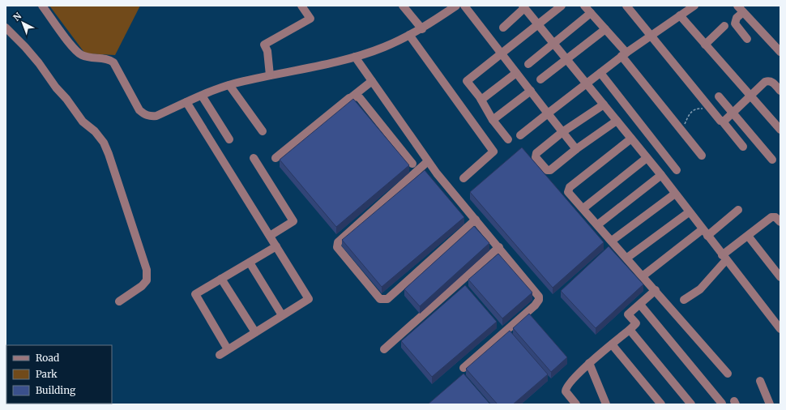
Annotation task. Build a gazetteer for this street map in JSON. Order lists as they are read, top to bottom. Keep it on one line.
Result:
{"legend":["Road","Park","Building"],"north":"top left"}
